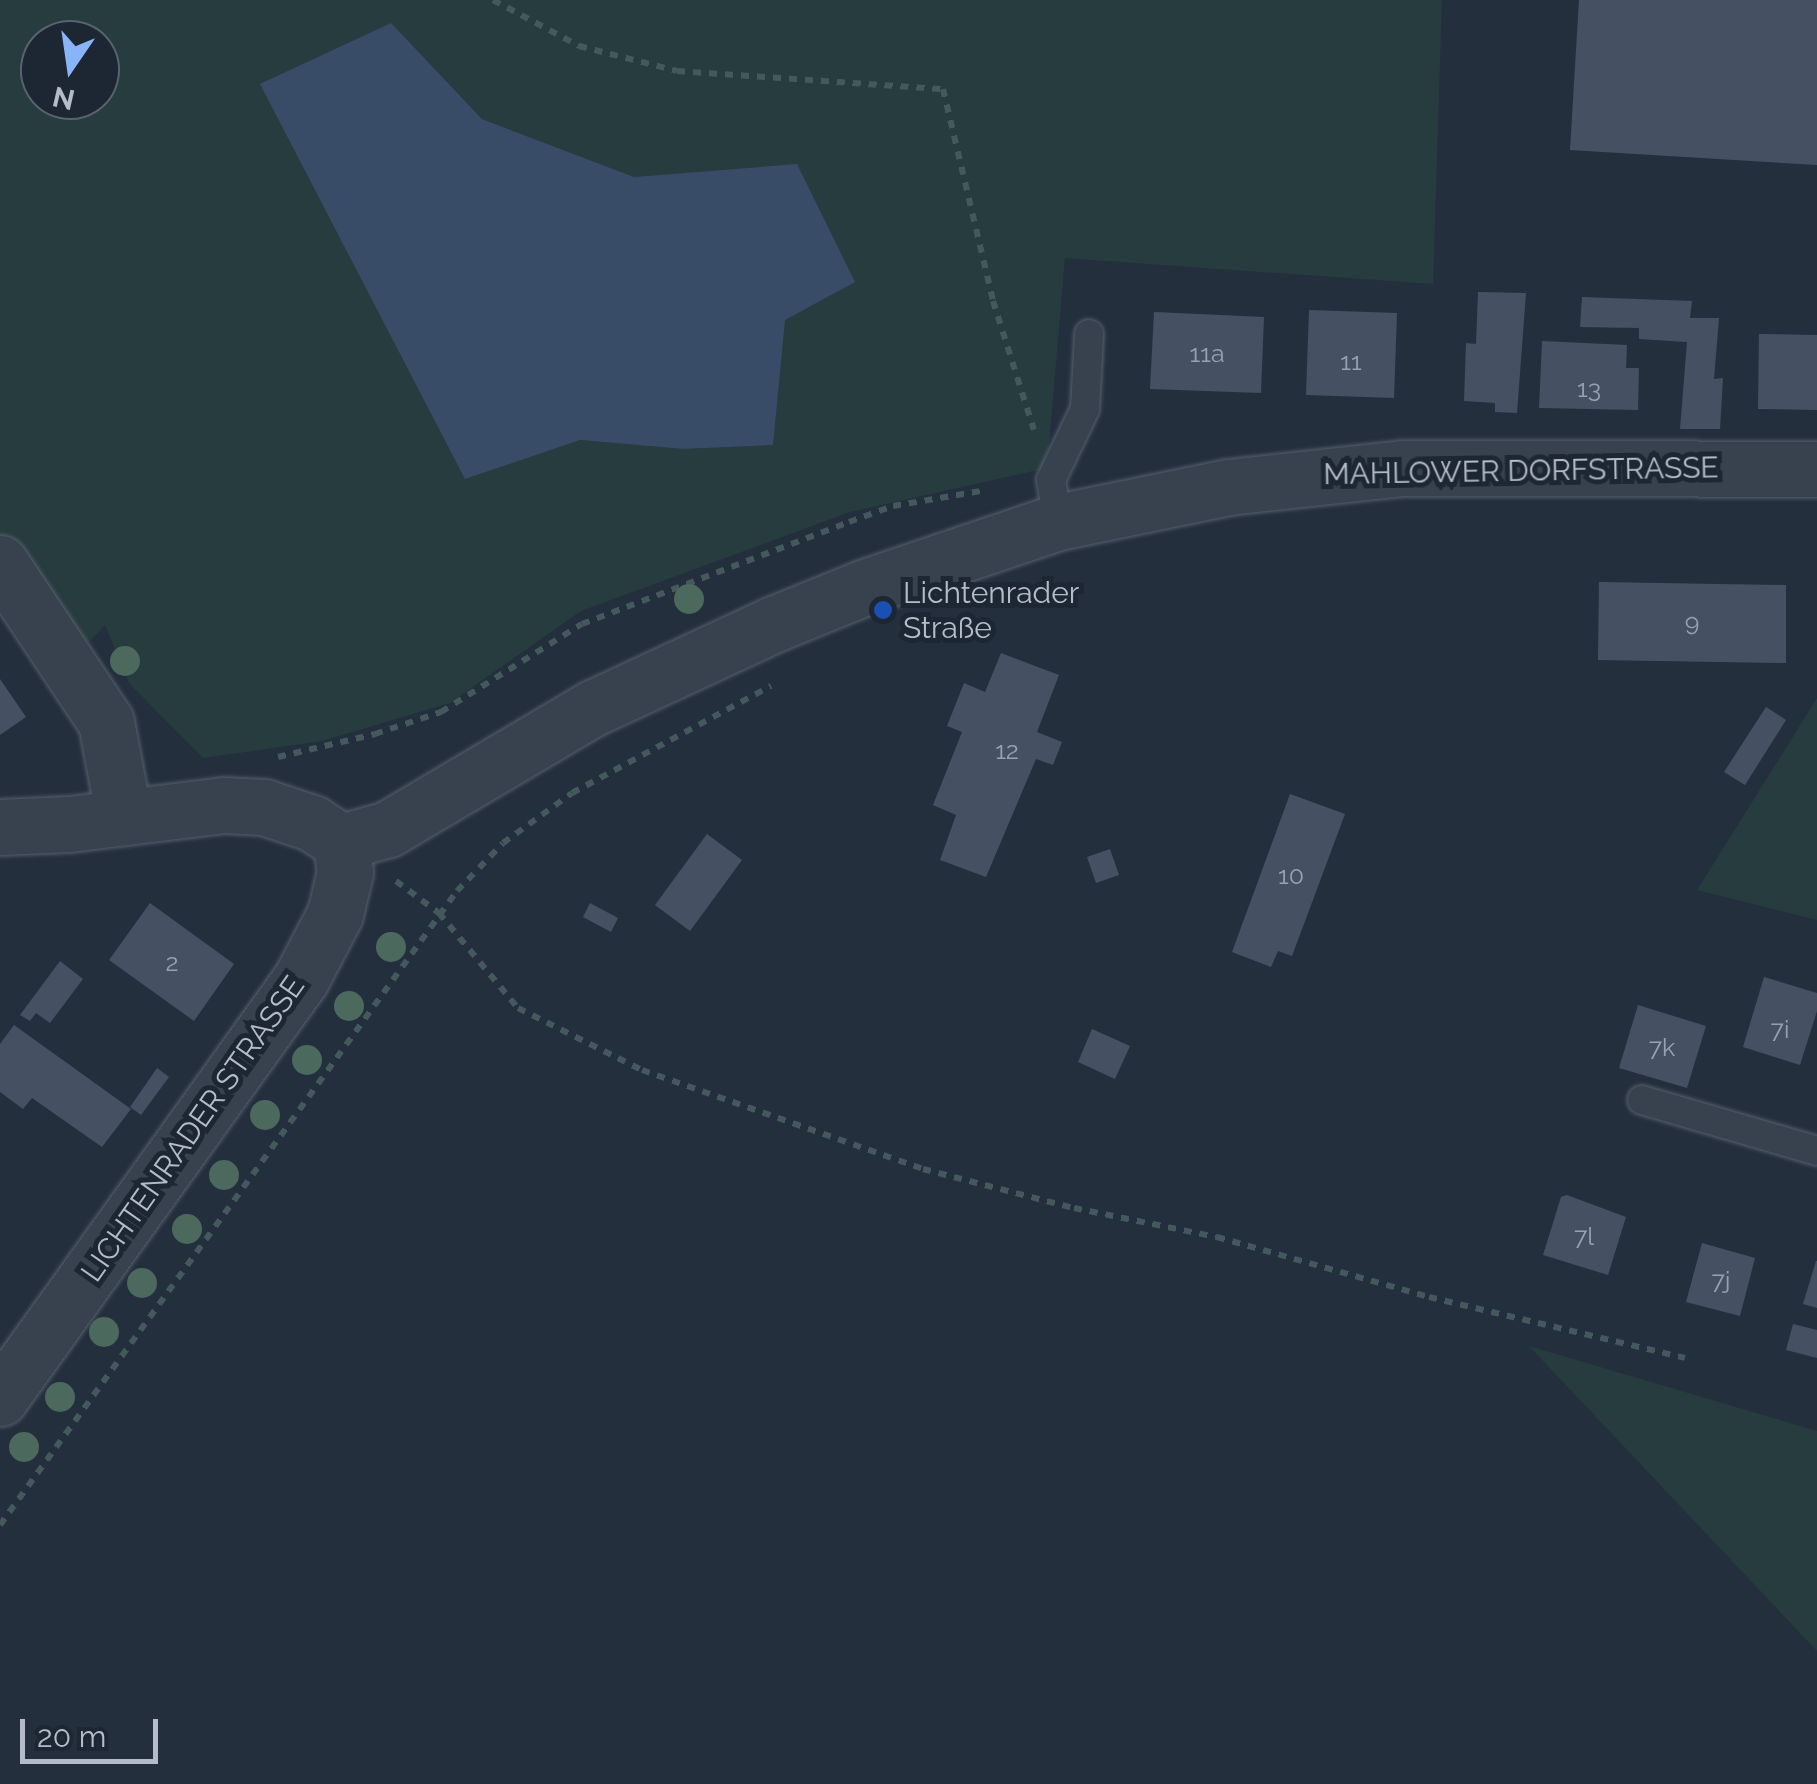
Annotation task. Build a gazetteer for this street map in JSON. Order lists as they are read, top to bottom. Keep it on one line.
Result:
{"streets":{"street":["MAHLOWER DORFSTRASSE","LICHTENRADER STRASSE"]},"crossings":[["MAHLOWER DORFSTRASSE","LICHTENRADER STRASSE"]],"places":["Lichtenrader Straße"],"house_numbers":["11a","11","13","9","12","10","2","7i","7k","7l","7j"],"scale_bar":"20 m","north":"bottom"}
